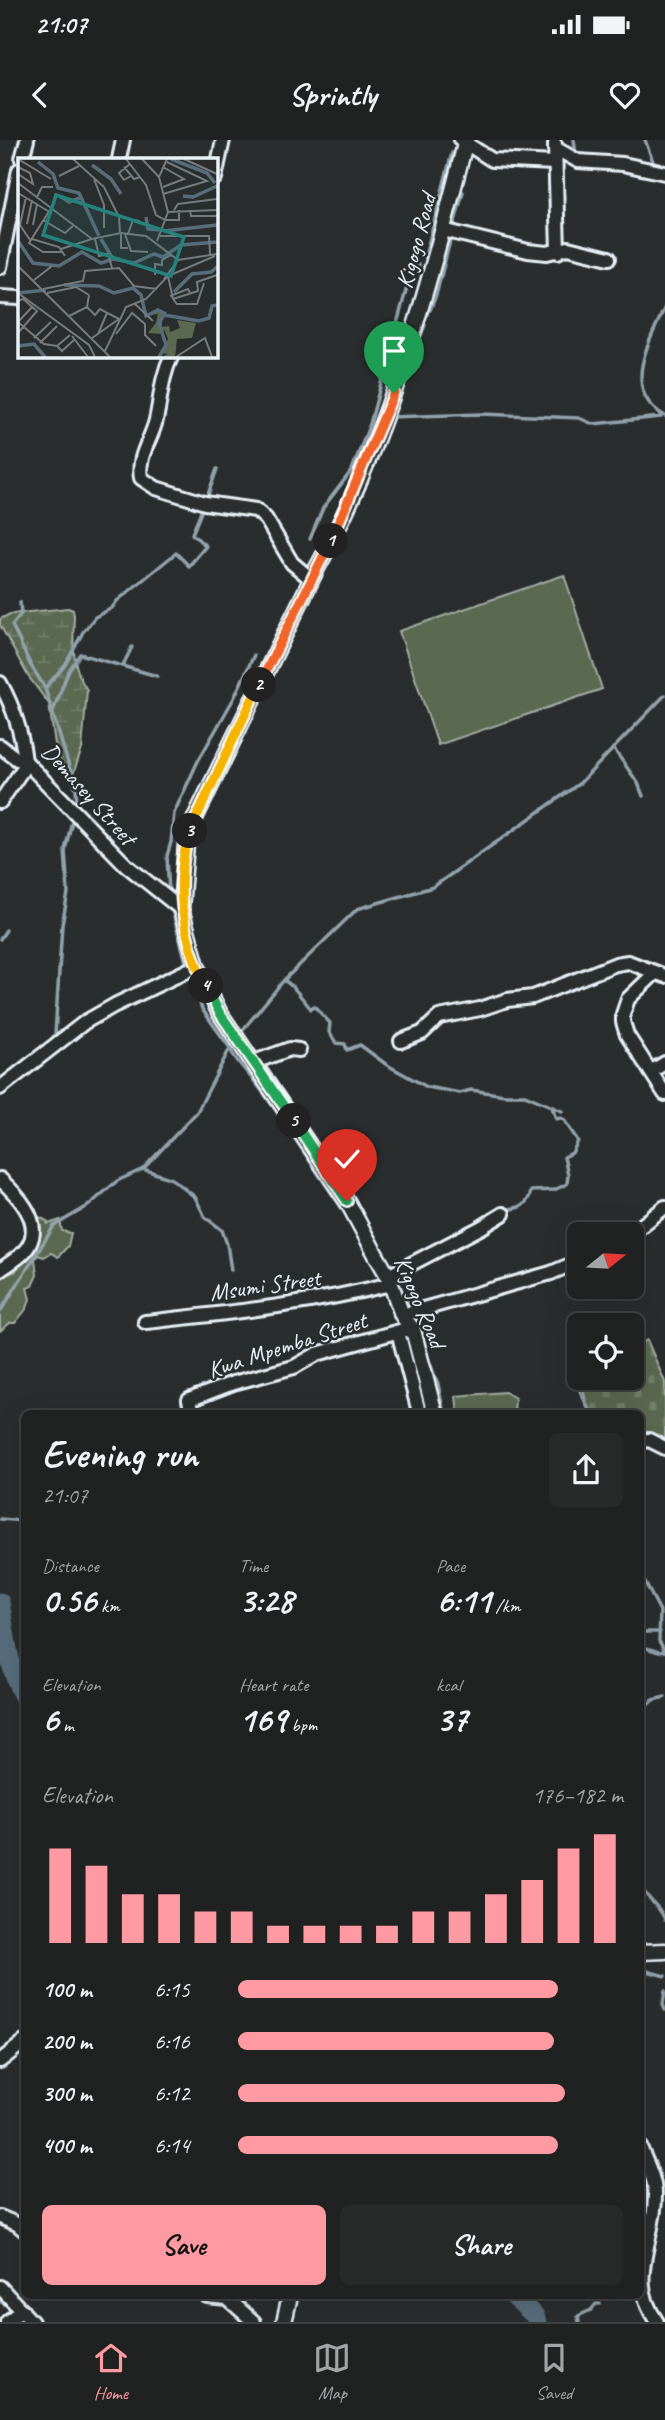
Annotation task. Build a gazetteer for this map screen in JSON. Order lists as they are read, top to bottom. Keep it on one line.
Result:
{"streets":{"main road":["Kigogo Road"],"street":["Demasey Street","Msumi Street","Kwa Mpemba Street"]},"crossings":[["Kigogo Road","Demasey Street"],["Kigogo Road","Msumi Street"],["Kigogo Road","Kwa Mpemba Street"]],"north":"right","page":{"status":"21:07","header":"Sprintly","pins":["1","2","3","4","5"],"heading":["Evening run","21:07"],"stats":[["Distance","0.56 km"],["Time","3:28"],["Pace","6:11 /km"],["Elevation","6 m"],["Heart rate","169 bpm"],["kcal","37"]],"chart":["Elevation","176–182 m"],"list":[{"name":"100 m","note":"6:15"},{"name":"200 m","note":"6:16"},{"name":"300 m","note":"6:12"},{"name":"400 m","note":"6:14"}],"buttons":["Save","Share"],"tabs":["Home","Map","Saved"]}}
